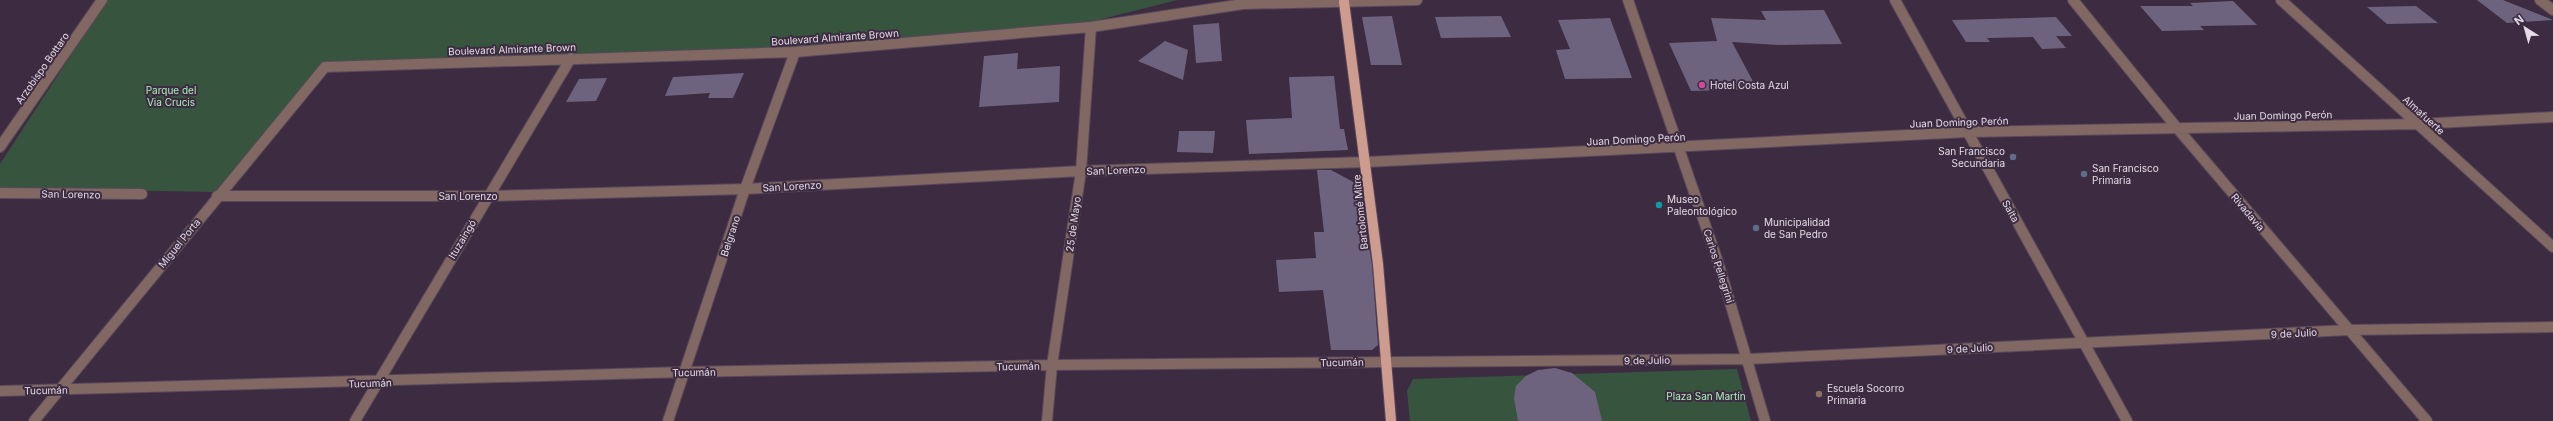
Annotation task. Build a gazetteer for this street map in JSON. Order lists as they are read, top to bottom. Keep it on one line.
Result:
{"streets":{"main road":["Bartolomé Mitre"],"street":["Boulevard Almirante Brown","Arzobispo Bottaro","Juan Domingo Perón","Almafuerte","San Lorenzo","Salta","Rivadavia","25 de Mayo","Belgrano","Ituzaingó","Miguel Porta","Carlos Pellegrini","9 de Julio","Tucumán"]},"crossings":[["Boulevard Almirante Brown","Bartolomé Mitre"],["Boulevard Almirante Brown","25 de Mayo"],["Boulevard Almirante Brown","Belgrano"],["Boulevard Almirante Brown","Ituzaingó"],["Boulevard Almirante Brown","Miguel Porta"],["Juan Domingo Perón","Almafuerte"],["Juan Domingo Perón","San Lorenzo"],["Juan Domingo Perón","Salta"],["Juan Domingo Perón","Bartolomé Mitre"],["Juan Domingo Perón","Rivadavia"],["Juan Domingo Perón","Carlos Pellegrini"],["San Lorenzo","Bartolomé Mitre"],["San Lorenzo","25 de Mayo"],["San Lorenzo","Belgrano"],["San Lorenzo","Ituzaingó"],["San Lorenzo","Miguel Porta"],["Salta","9 de Julio"],["Bartolomé Mitre","9 de Julio"],["Bartolomé Mitre","Tucumán"],["Rivadavia","9 de Julio"],["25 de Mayo","Tucumán"],["Belgrano","Tucumán"],["Ituzaingó","Tucumán"],["Miguel Porta","Tucumán"],["Carlos Pellegrini","9 de Julio"],["9 de Julio","Tucumán"]],"parks":["Parque del Via Crucis","Plaza San Martín"],"places":["Hotel Costa Azul","San Francisco Secundaria","San Francisco Primaria","Museo Paleontológico","Municipalidad de San Pedro","Escuela Socorro Primaria"],"north":"top left"}
